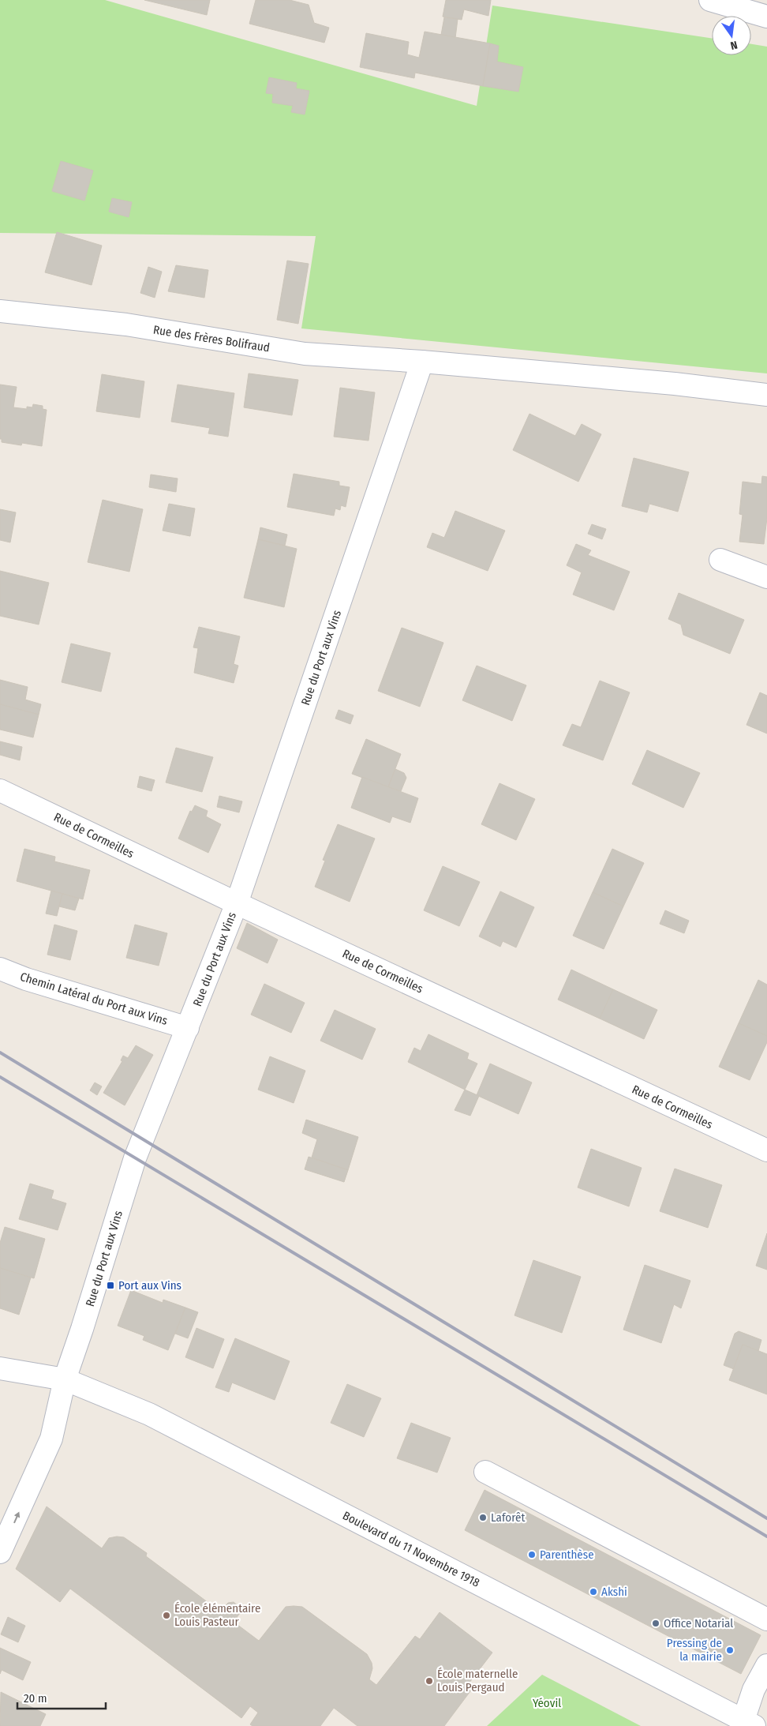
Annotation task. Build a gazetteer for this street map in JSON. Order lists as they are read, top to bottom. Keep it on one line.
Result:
{"streets":{"street":["Rue des Frères Bolifraud","Rue du Port aux Vins","Rue de Cormeilles","Chemin Latéral du Port aux Vins","Boulevard du 11 Novembre 1918"]},"crossings":[["Rue des Frères Bolifraud","Rue du Port aux Vins"],["Rue du Port aux Vins","Rue de Cormeilles"],["Rue du Port aux Vins","Chemin Latéral du Port aux Vins"],["Rue du Port aux Vins","Boulevard du 11 Novembre 1918"]],"parks":["Yéovil"],"places":{"transit":["Port aux Vins"],"other":["Laforêt","Parenthèse","Akshi","École élémentaire Louis Pasteur","Office Notarial","Pressing de la mairie","École maternelle Louis Pergaud"]},"scale_bar":"20 m","north":"bottom"}
